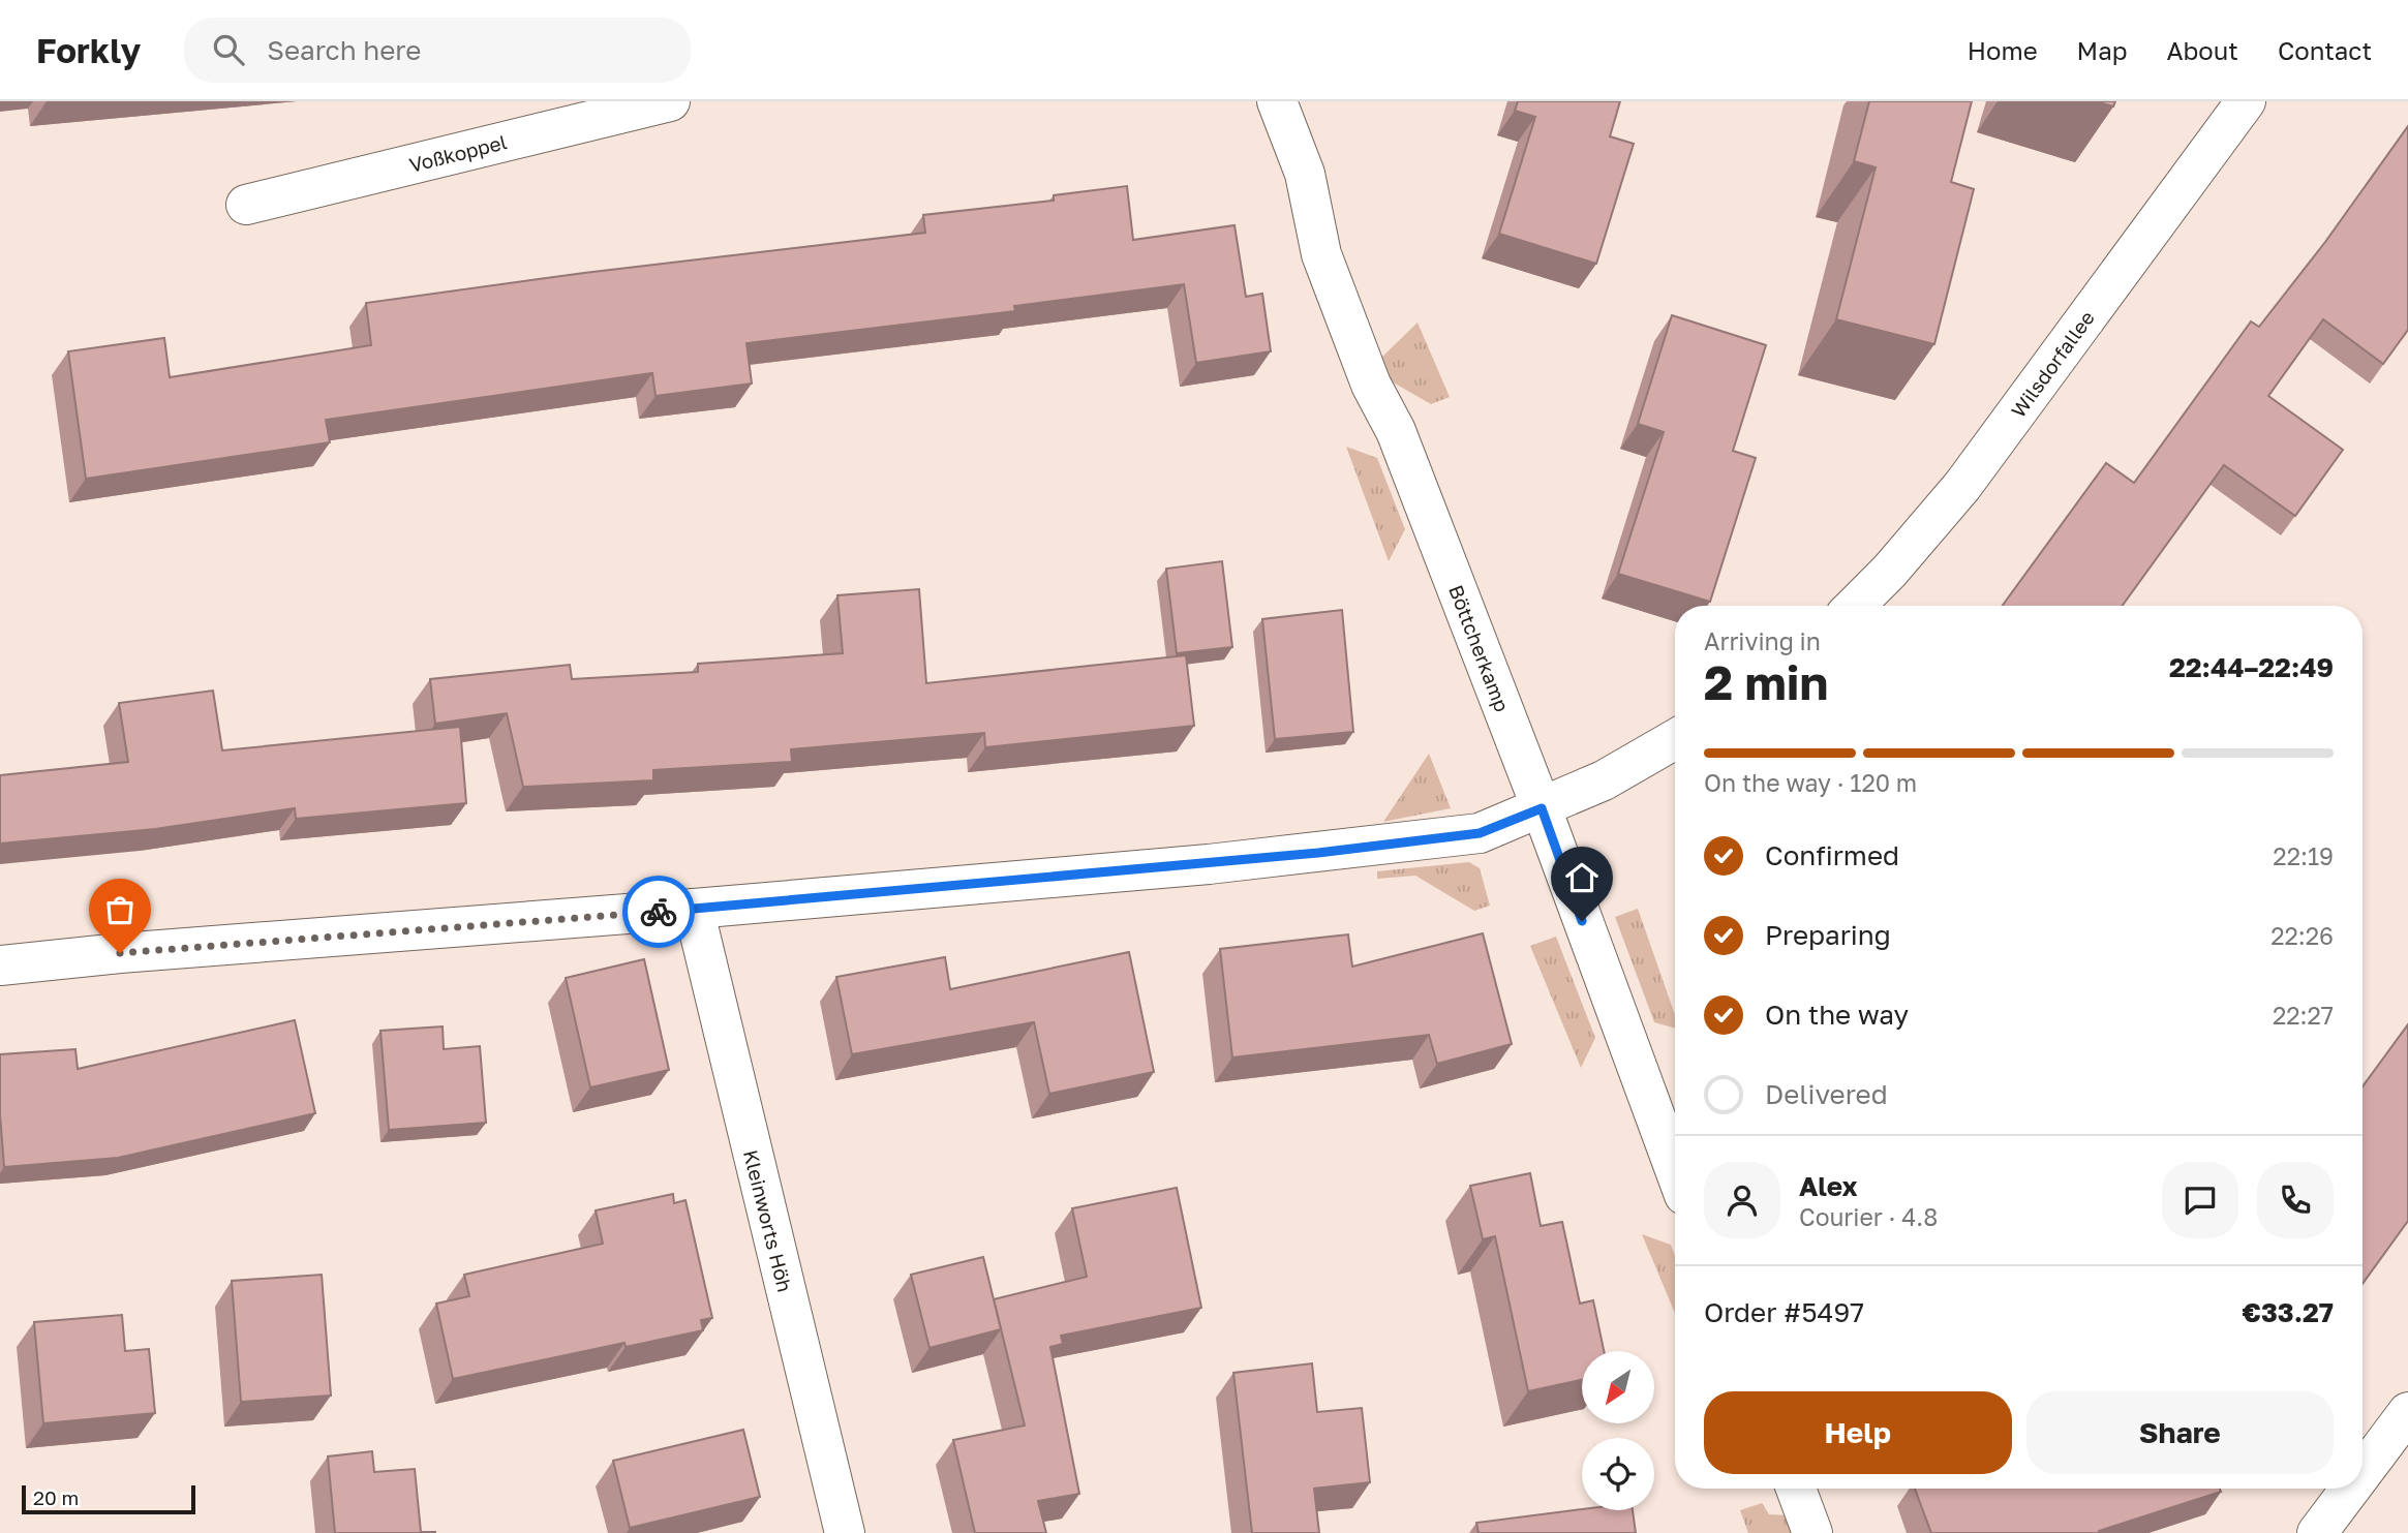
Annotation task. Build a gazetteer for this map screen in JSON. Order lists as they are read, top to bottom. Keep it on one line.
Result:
{"streets":{"street":["Voßkoppel","Wilsdorfallee","Böttcherkamp","Kleinworts Höh"]},"scale_bar":"20 m","north":"bottom left","page":{"header":"Forkly","search":"Search here","nav":["Home","Map","About","Contact"],"heading":["2 min","Arriving in","22:44–22:49"],"panel":["Alex","Courier · 4.8","Order #5497","€33.27"],"bar":"On the way · 120 m","list":[["Confirmed","22:19"],["Preparing","22:26"],["On the way","22:27"],"Delivered"],"buttons":["Help","Share"],"scale":"20 m"}}
